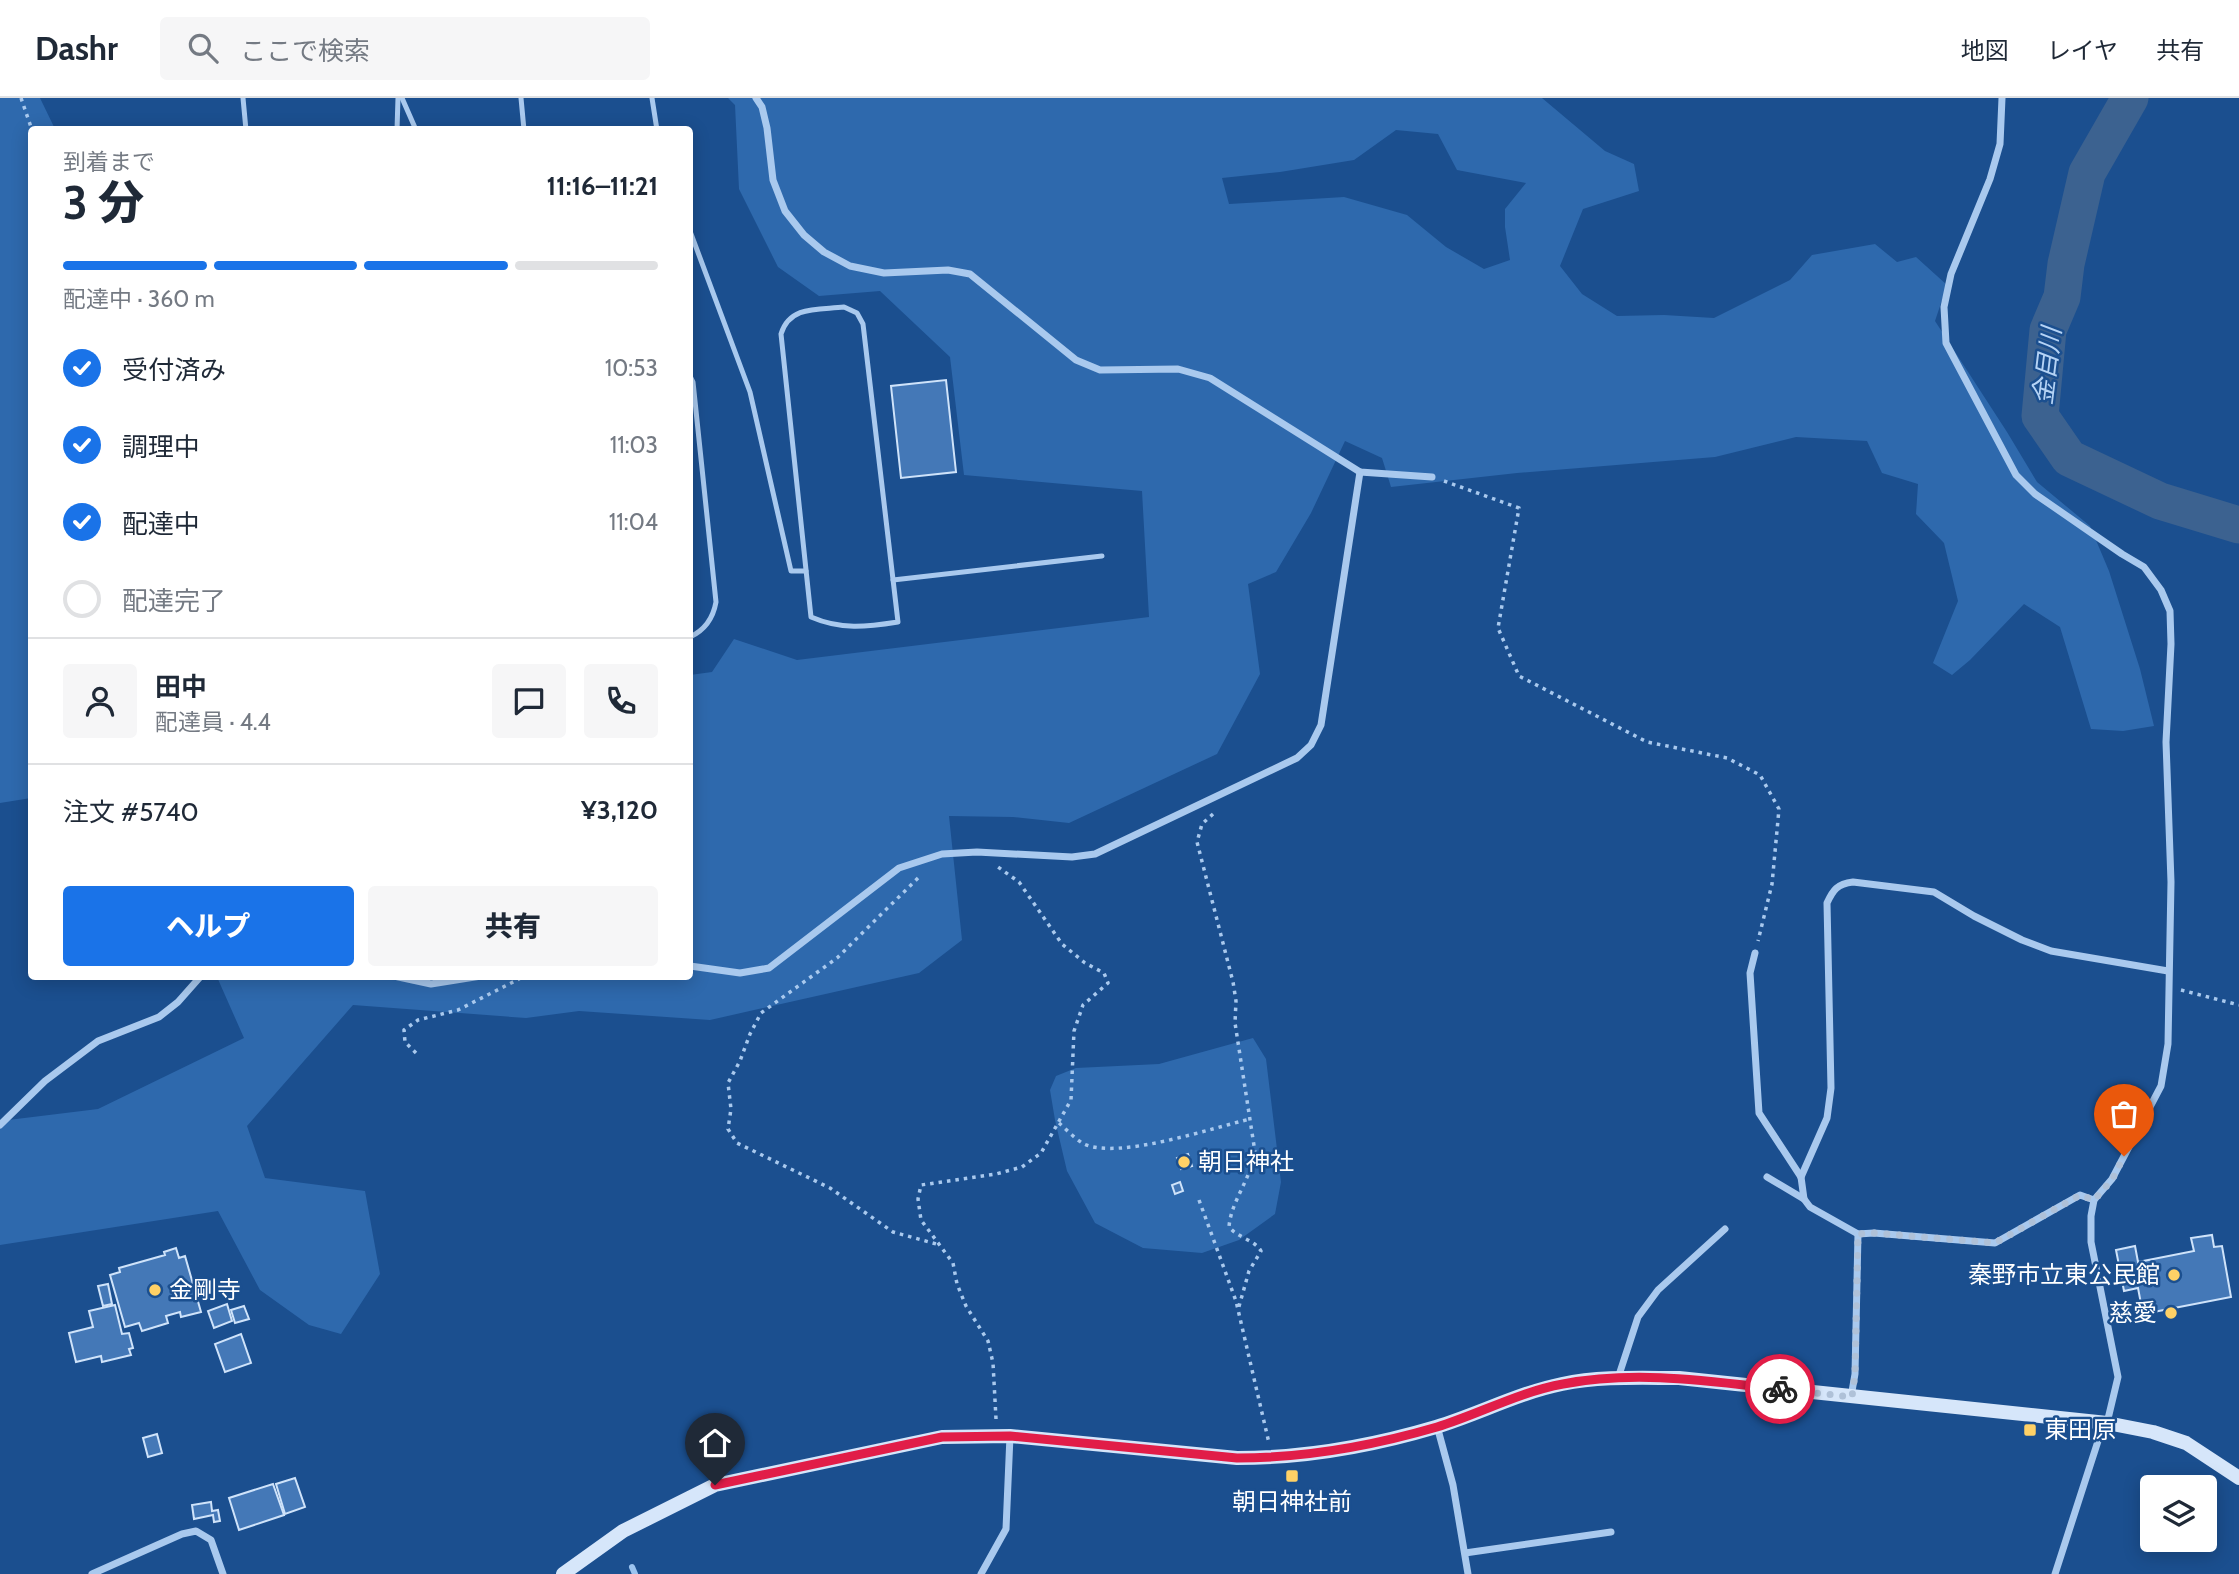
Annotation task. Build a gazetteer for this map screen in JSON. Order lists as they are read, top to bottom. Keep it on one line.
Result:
{"water":["金目川"],"places":{"other":["朝日神社","秦野市立東公民館","金剛寺","慈愛"],"transit":["東田原","朝日神社前"]},"page":{"header":"Dashr","search":"ここで検索","nav":["地図","レイヤ","共有"],"heading":["3 分","到着まで","11:16–11:21"],"panel":["田中","配達員 · 4.4","注文 #5740","¥3,120"],"bar":"配達中 · 360 m","list":[["受付済み","10:53"],["調理中","11:03"],["配達中","11:04"],"配達完了"],"buttons":["ヘルプ","共有"]}}
